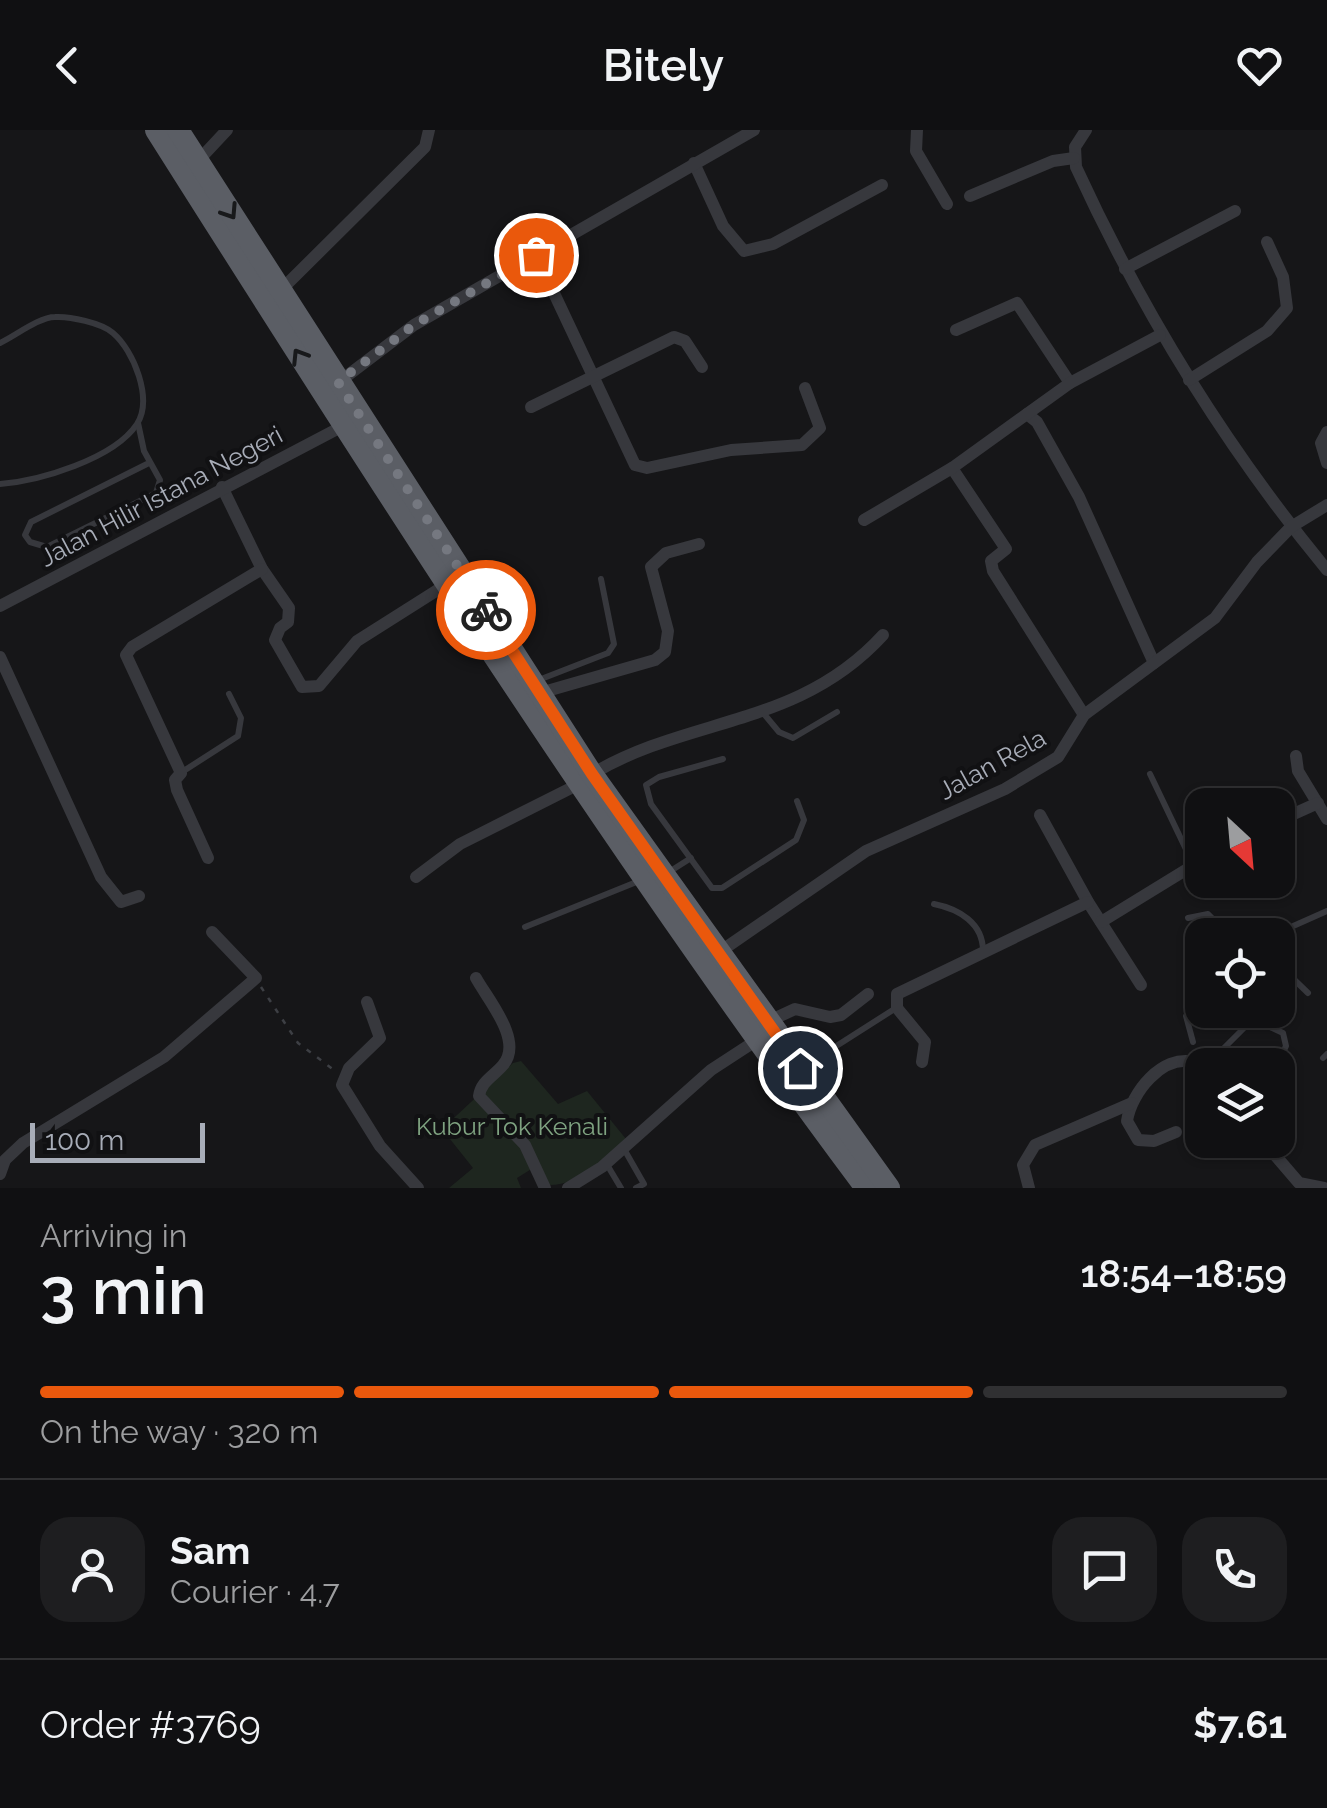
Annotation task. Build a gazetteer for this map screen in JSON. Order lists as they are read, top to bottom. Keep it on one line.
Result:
{"streets":{"street":["Jalan Hilir Istana Negeri","Jalan Rela"]},"parks":["Kubur Tok Kenali"],"scale_bar":"100 m","north":"bottom right","page":{"header":"Bitely","scale":"100 m","heading":["3 min","Arriving in","18:54–18:59"],"panel":["Sam","Courier · 4.7","Order #3769","$7.61"],"bar":"On the way · 320 m"}}
